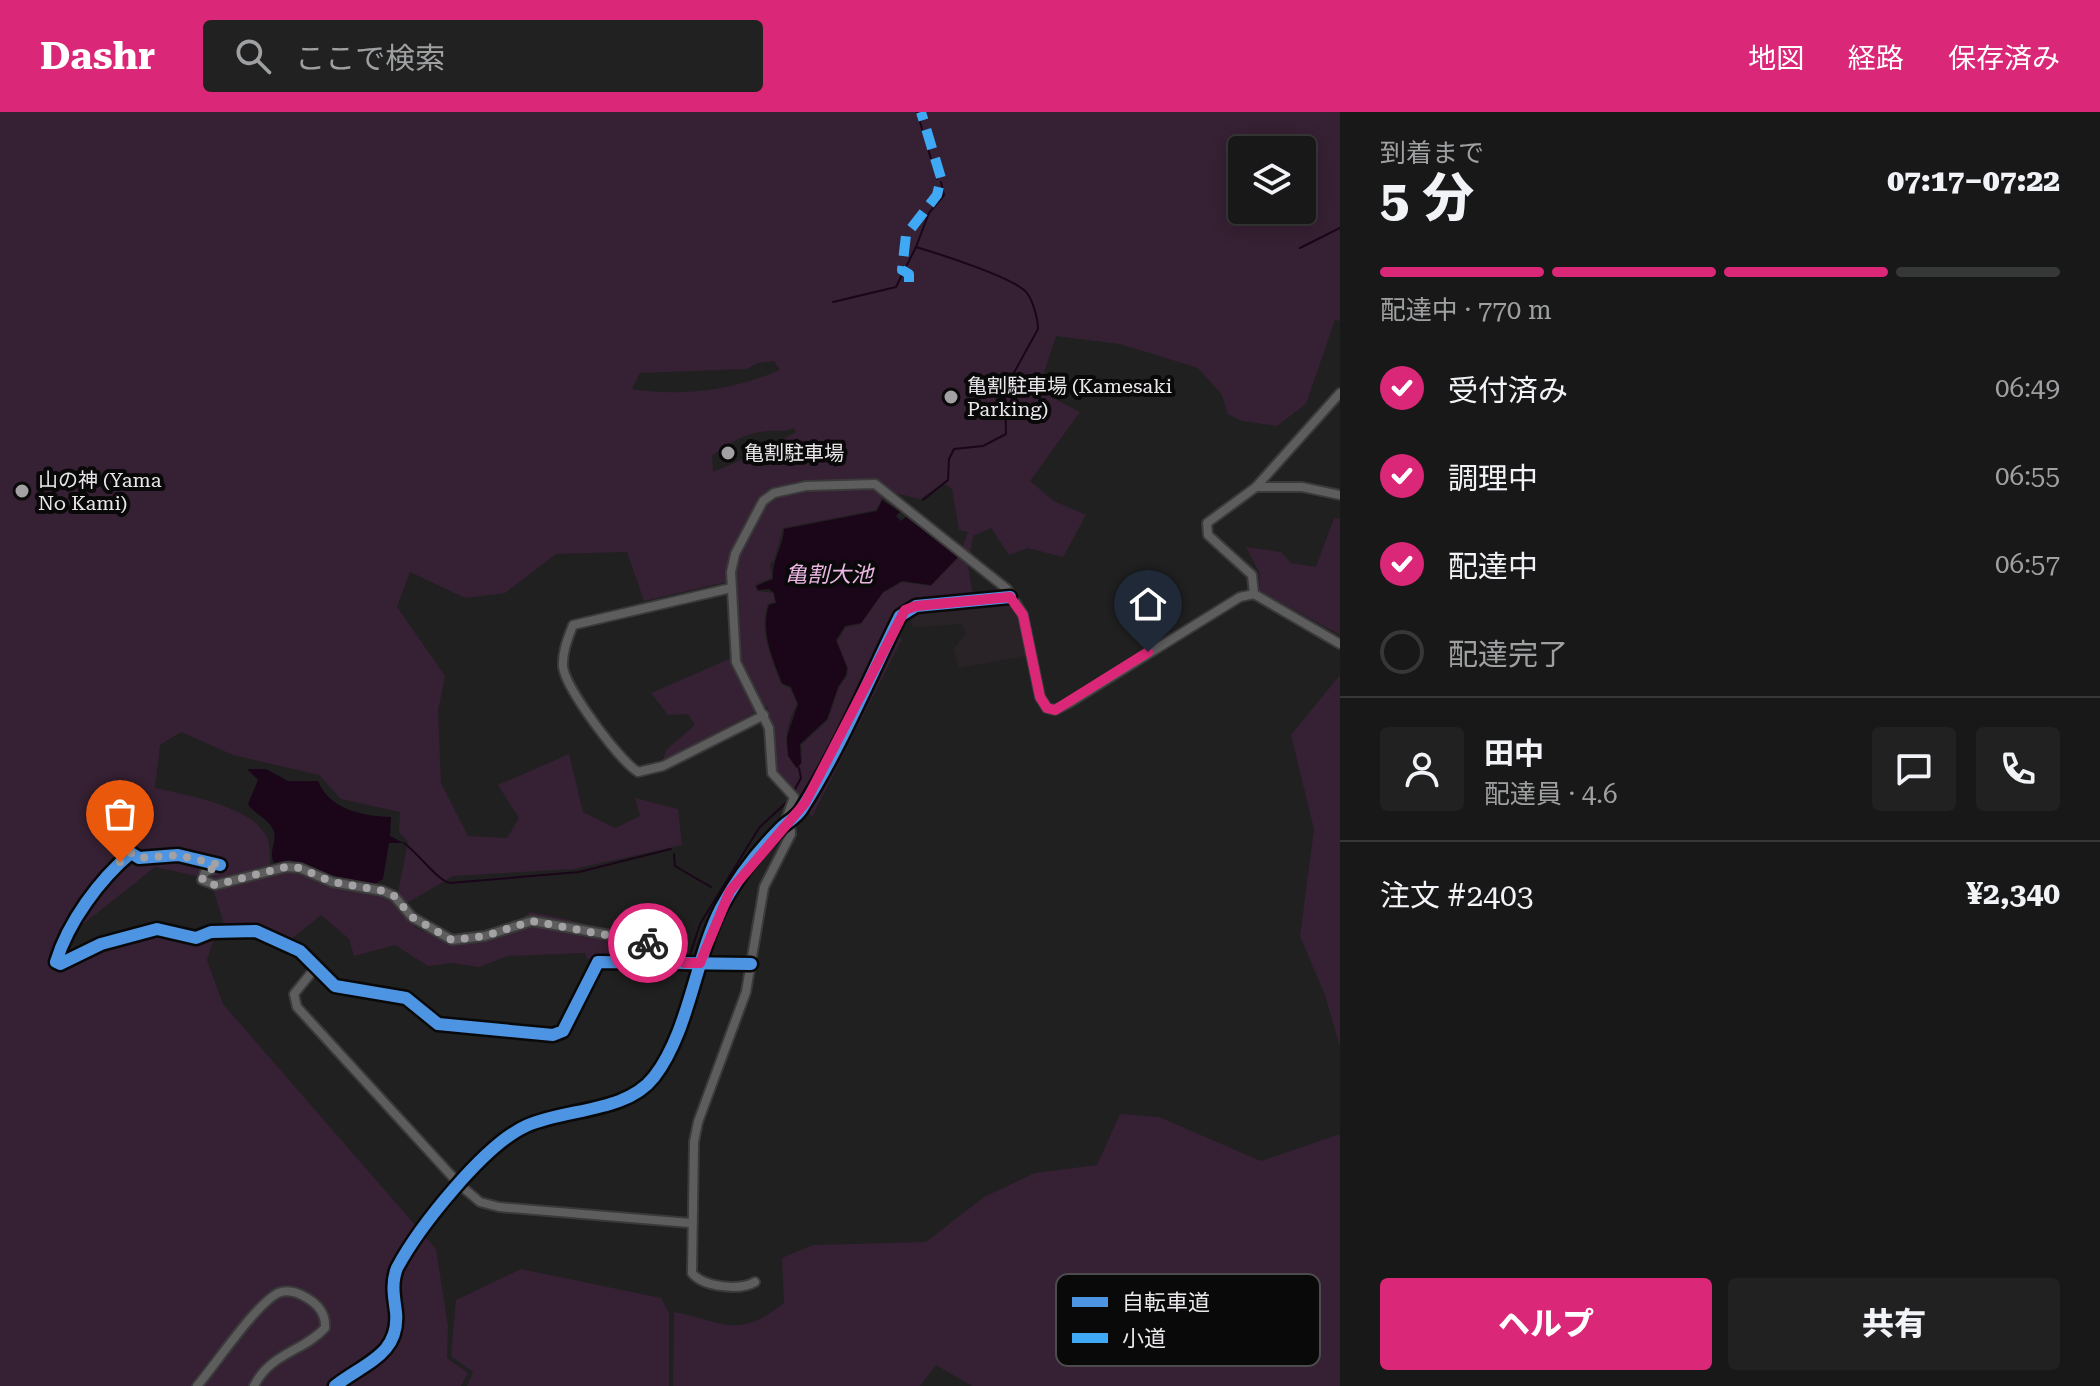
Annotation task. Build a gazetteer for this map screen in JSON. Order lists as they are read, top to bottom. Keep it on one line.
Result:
{"water":["亀割大池"],"places":["亀割駐車場 (Kamesaki Parking)","亀割駐車場","山の神 (Yama No Kami)"],"legend":["自転車道","小道"],"page":{"header":"Dashr","search":"ここで検索","nav":["地図","経路","保存済み"],"heading":["5 分","到着まで","07:17–07:22"],"panel":["田中","配達員 · 4.6","注文 #2403","¥2,340"],"bar":"配達中 · 770 m","list":[["受付済み","06:49"],["調理中","06:55"],["配達中","06:57"],"配達完了"],"buttons":["ヘルプ","共有"]}}
